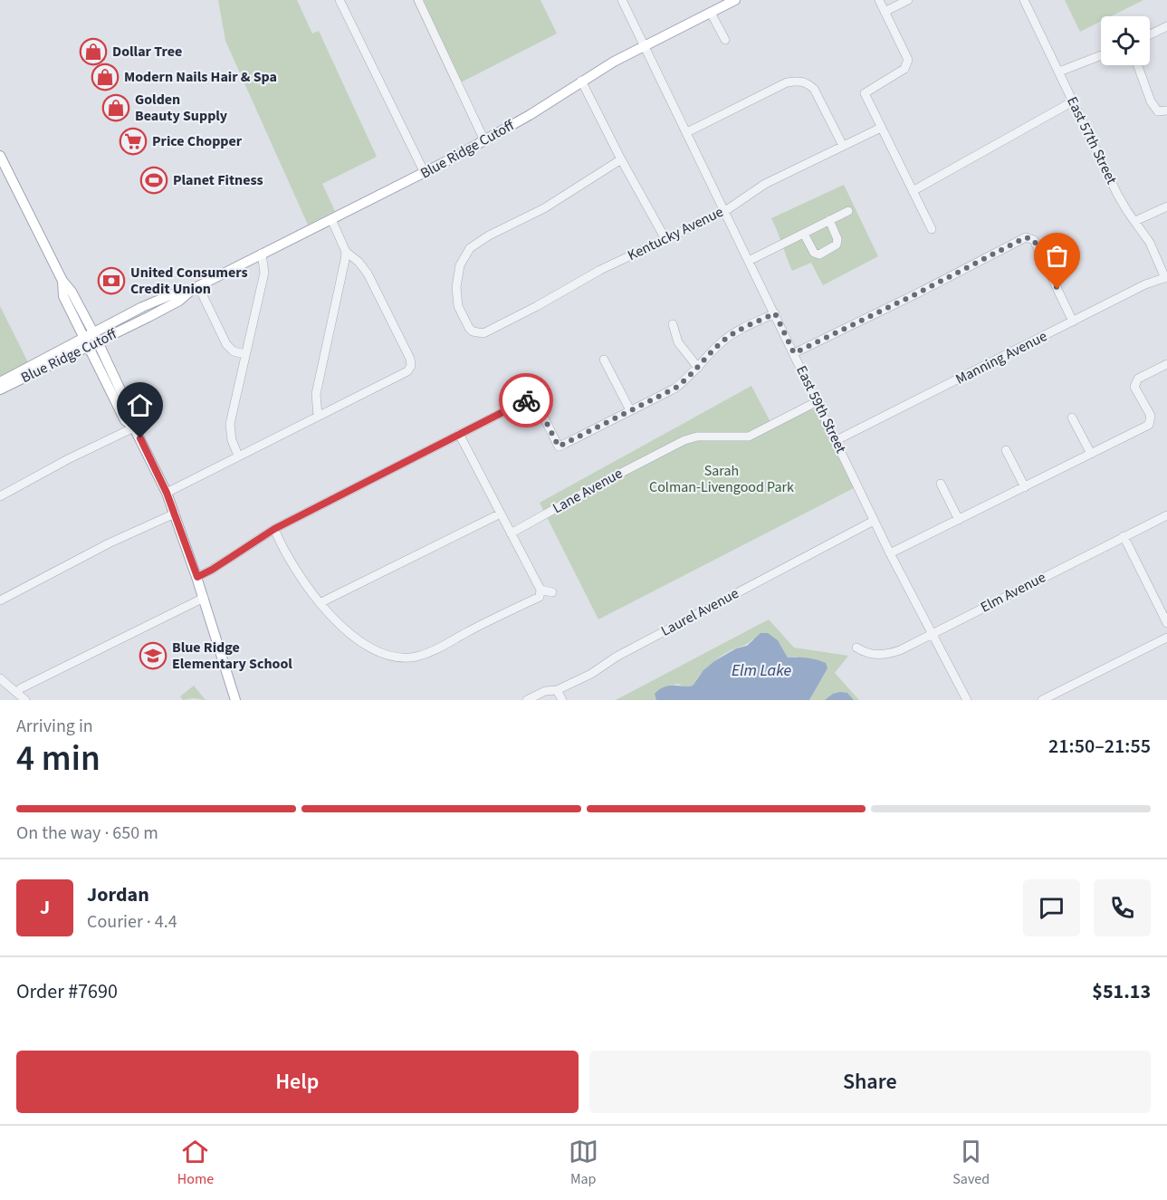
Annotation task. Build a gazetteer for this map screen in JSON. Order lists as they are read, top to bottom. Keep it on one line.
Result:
{"streets":{"main road":["Blue Ridge Cutoff"],"street":["East 57th Street","Kentucky Avenue","Manning Avenue","East 59th Street","Lane Avenue","Elm Avenue","Laurel Avenue"]},"crossings":[["East 57th Street","Manning Avenue"],["Blue Ridge Cutoff","East 59th Street"],["Kentucky Avenue","East 59th Street"],["Manning Avenue","East 59th Street"],["East 59th Street","Lane Avenue"],["East 59th Street","Elm Avenue"],["East 59th Street","Laurel Avenue"]],"water":["Elm Lake"],"parks":["Sarah Colman-Livengood Park"],"places":{"shop":["Dollar Tree","Modern Nails Hair & Spa","Golden Beauty Supply"],"supermarket":["Price Chopper"],"sports":["Planet Fitness"],"bank":["United Consumers Credit Union"],"school or university":["Blue Ridge Elementary School"]},"page":{"heading":["4 min","Arriving in","21:50–21:55"],"panel":["Jordan","Courier · 4.4","Order #7690","$51.13"],"bar":"On the way · 650 m","round":"J","buttons":["Help","Share"],"tabs":["Home","Map","Saved"]}}
